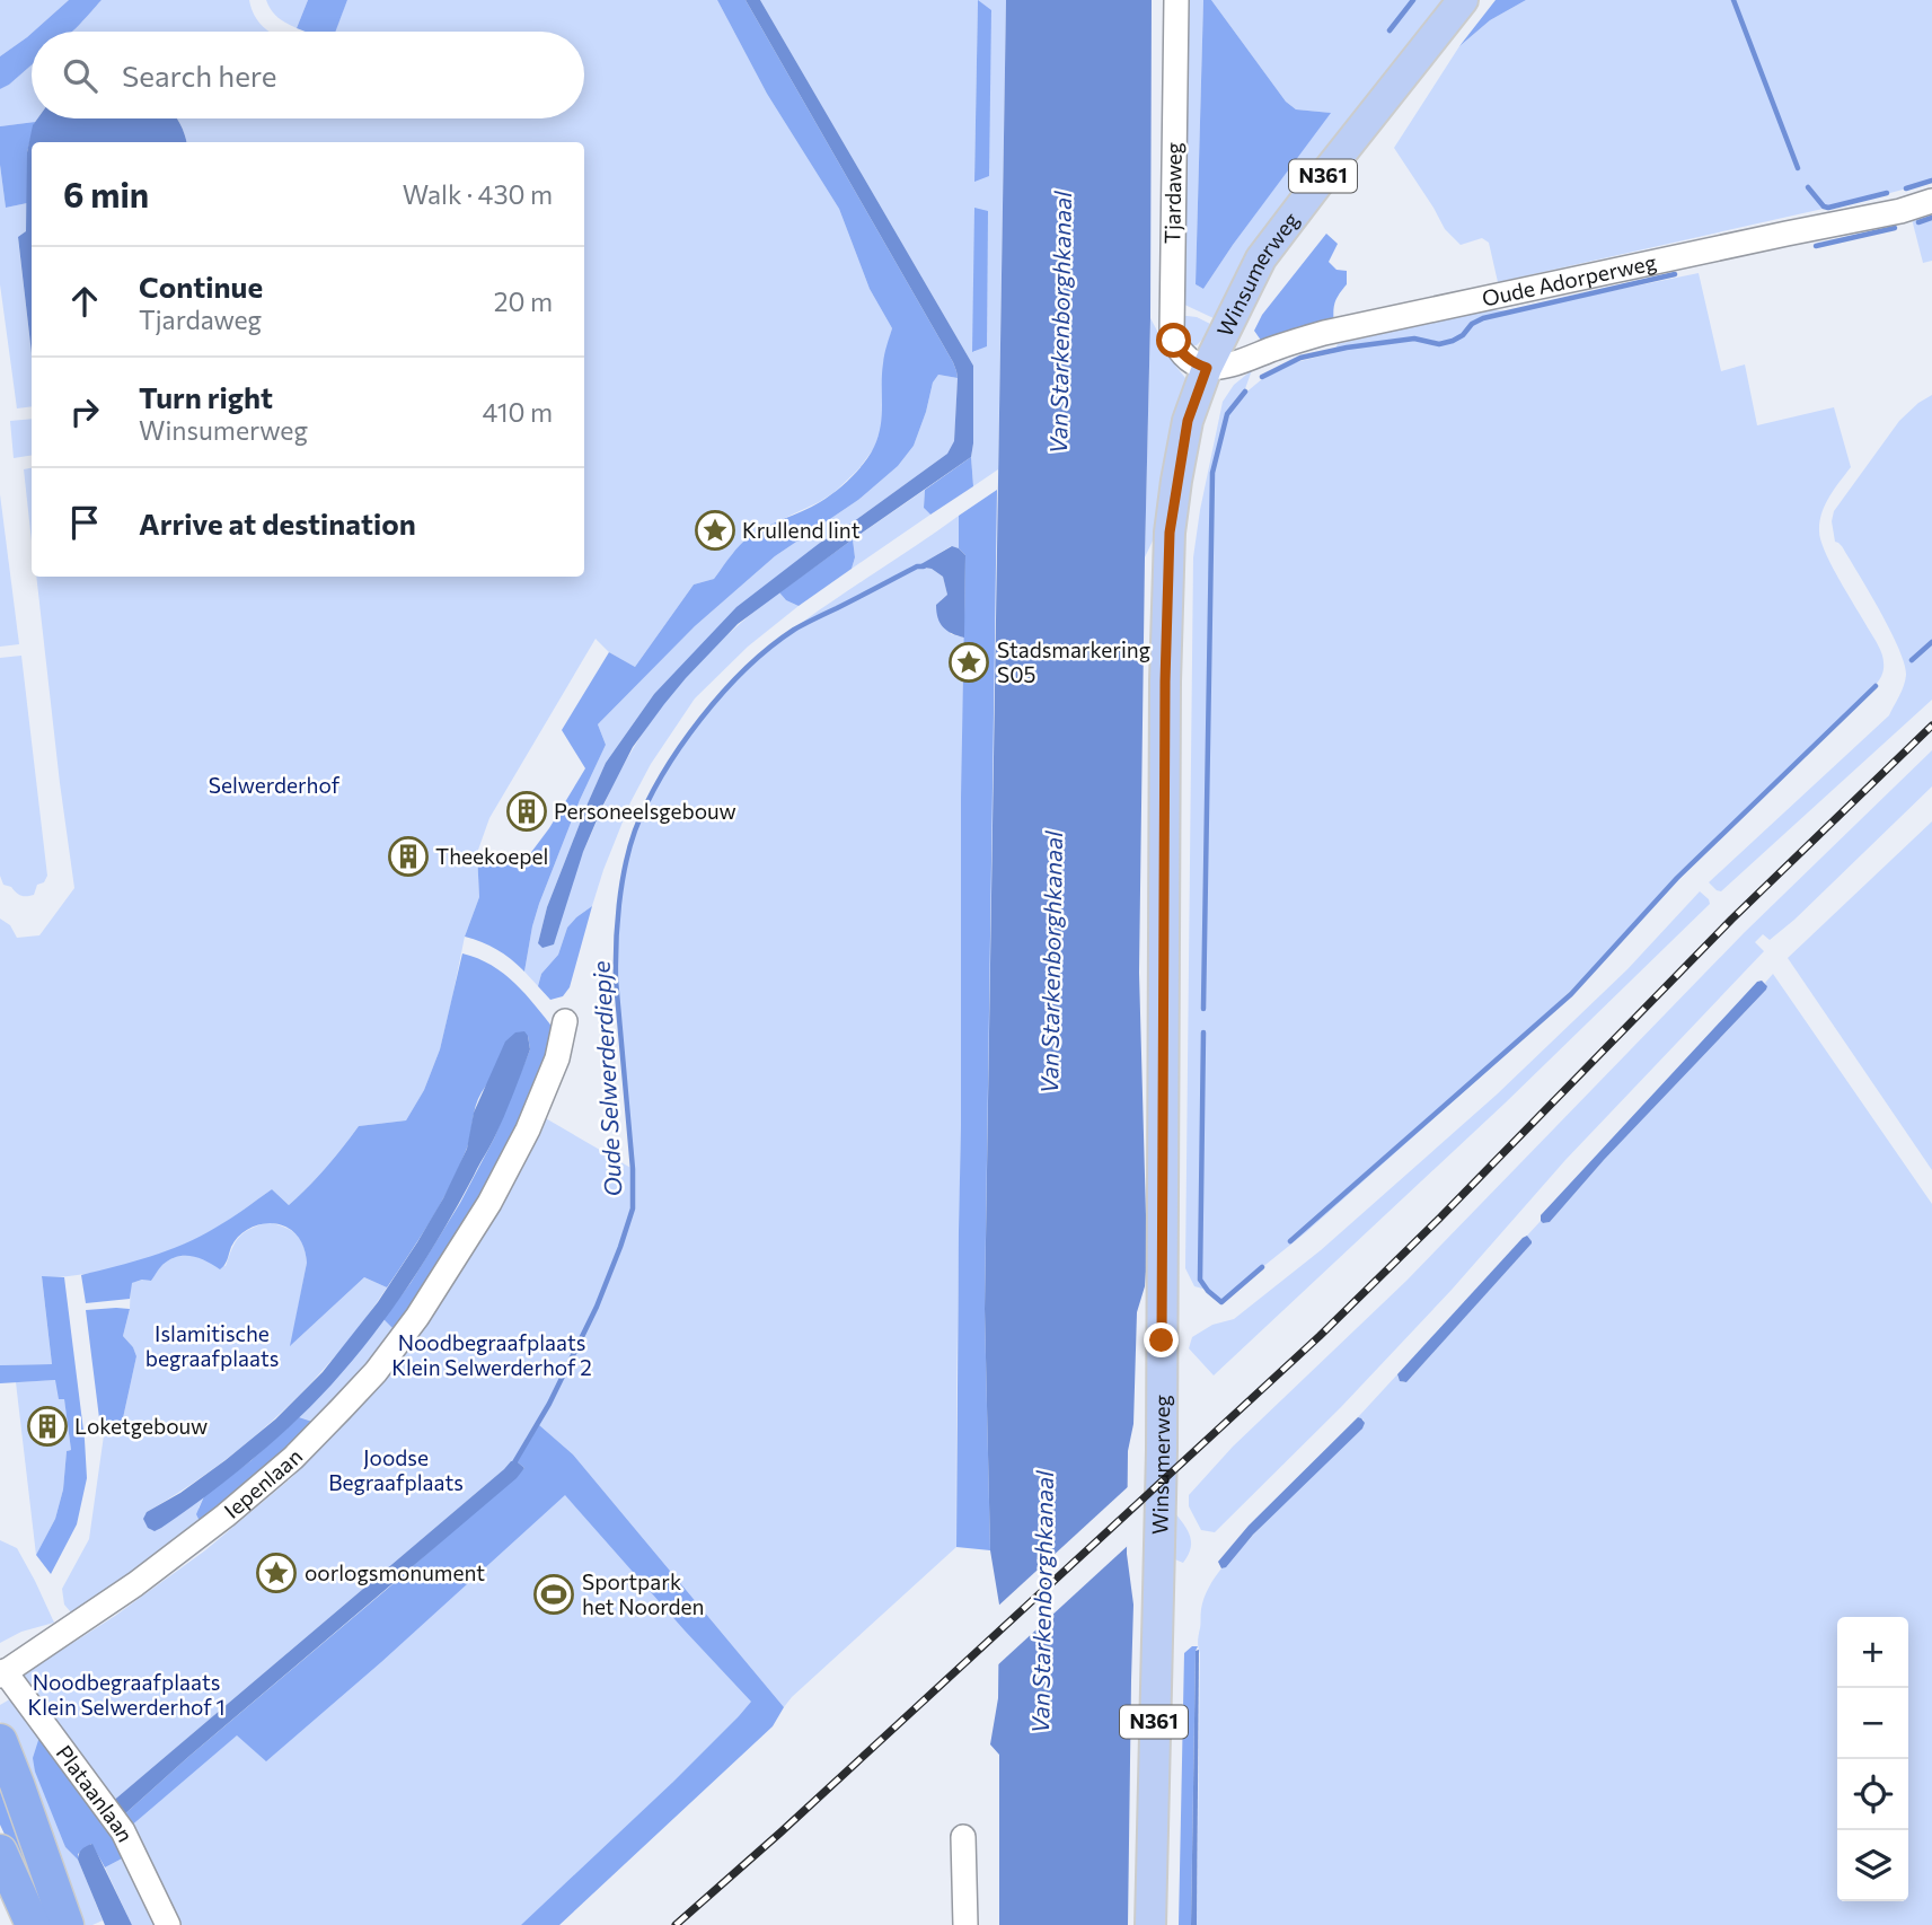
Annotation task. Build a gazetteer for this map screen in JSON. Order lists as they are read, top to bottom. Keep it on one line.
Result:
{"streets":{"main road":["N361","Winsumerweg"],"street":["Tjardaweg","Oude Adorperweg","Iepenlaan","Plataanlaan"]},"crossings":[["Tjardaweg","Winsumerweg"],["Tjardaweg","Oude Adorperweg"],["Winsumerweg","Oude Adorperweg"],["Iepenlaan","Plataanlaan"]],"water":["Van Starkenborghkanaal","Oude Selwerderdiepje"],"parks":["Selwerderhof","Islamitische begraafplaats","Noodbegraafplaats Klein Selwerderhof 2","Joodse Begraafplaats","Noodbegraafplaats Klein Selwerderhof 1"],"places":{"place":["Krullend lint","Stadsmarkering S05","oorlogsmonument"],"building":["Personeelsgebouw","Theekoepel","Loketgebouw"],"sports":["Sportpark het Noorden"]},"page":{"search":"Search here","heading":["6 min","Walk · 430 m"],"list":[["Continue","Tjardaweg","20 m"],["Turn right","Winsumerweg","410 m"],"Arrive at destination"],"map_buttons":["+","−"]}}
